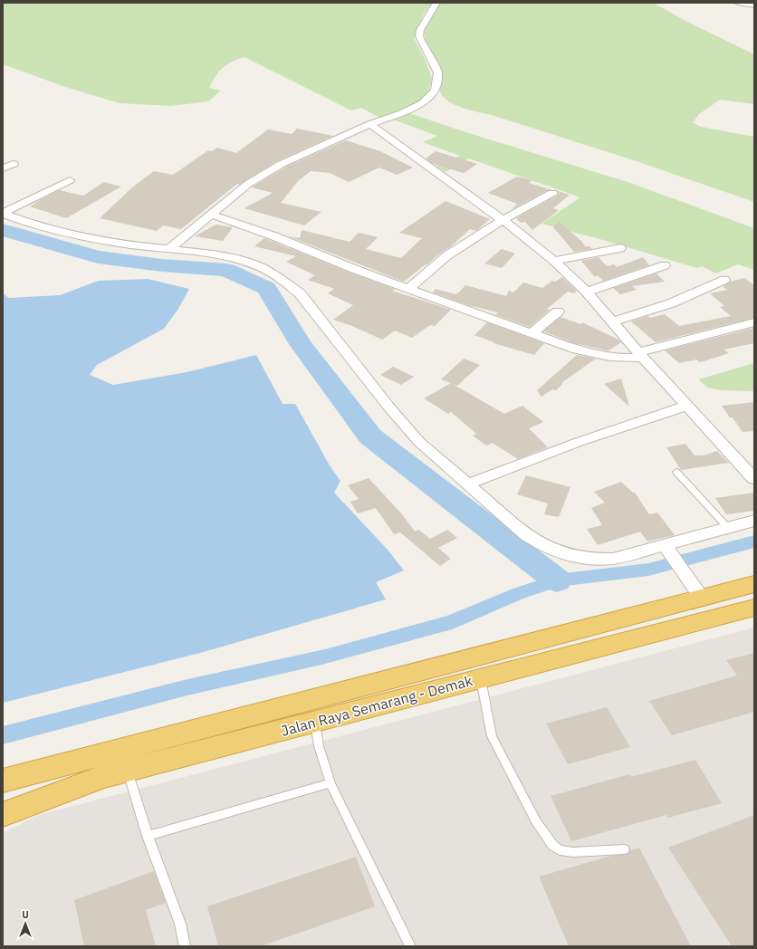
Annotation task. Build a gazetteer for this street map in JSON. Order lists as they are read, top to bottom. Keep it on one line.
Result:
{"streets":{"highway":["Jalan Raya Semarang - Demak"]},"north":"top"}
